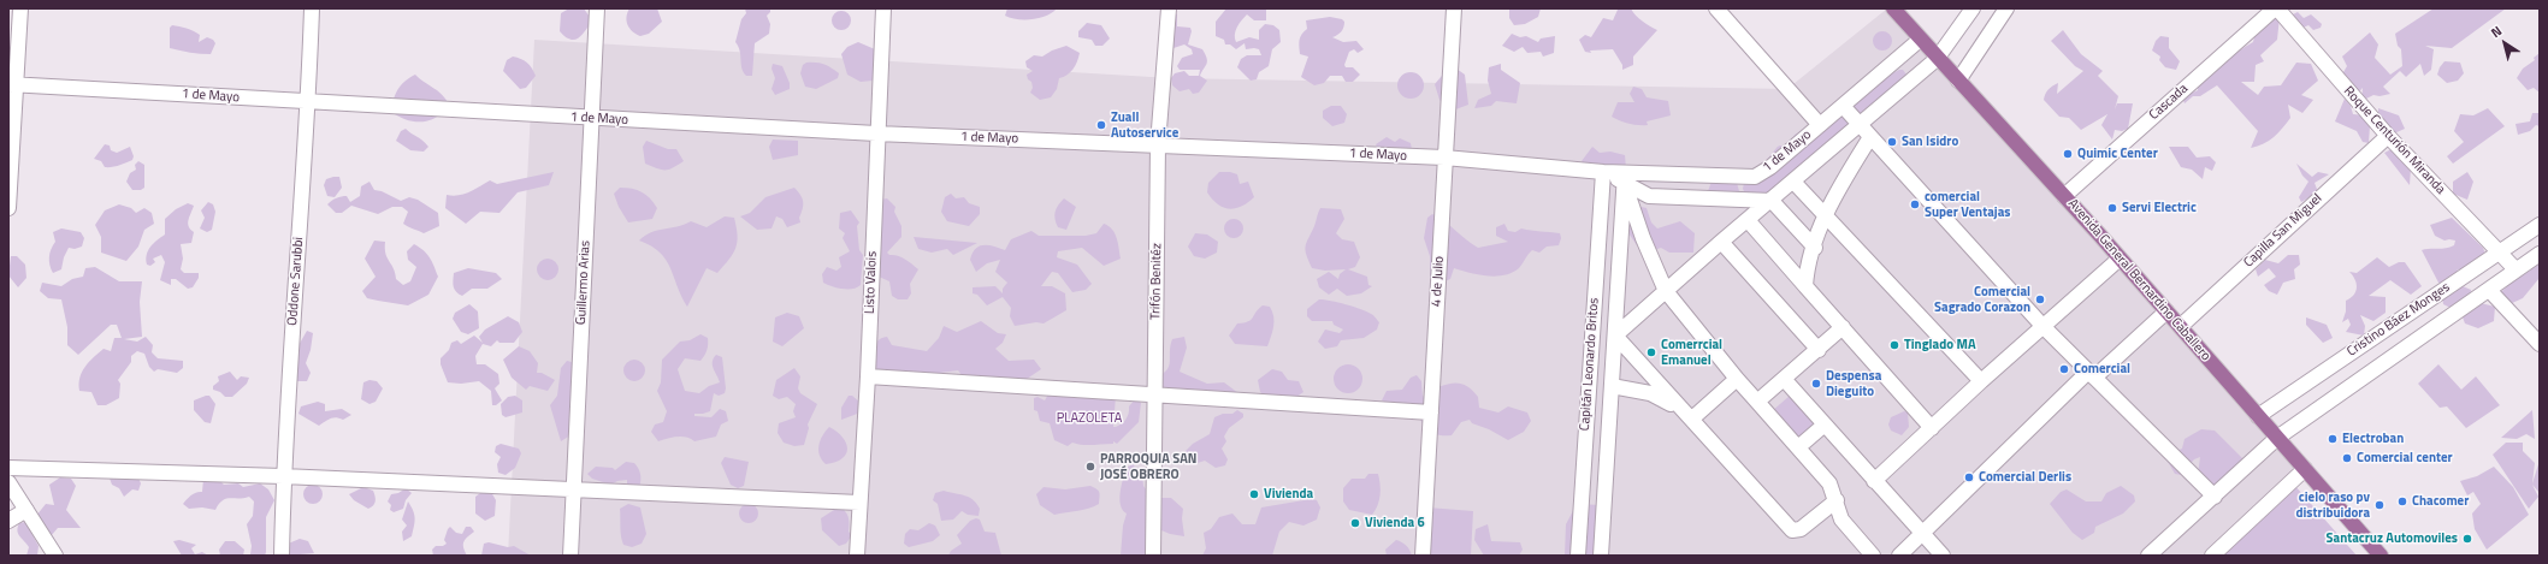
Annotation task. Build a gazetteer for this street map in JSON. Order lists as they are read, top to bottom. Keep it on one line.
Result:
{"streets":{"main road":["Avenida General Bernardino Caballero"],"street":["1 de Mayo","Cascada","Roque Centurión Miranda","Capilla San Miguel","Oddone Sarubbi","Trifón Benitéz","4 de Julio","Guillermo Arias","Listo Valois","Cristino Báez Monges","Capitán Leonardo Britos"]},"crossings":[["1 de Mayo","Avenida General Bernardino Caballero"],["1 de Mayo","Oddone Sarubbi"],["1 de Mayo","Trifón Benitéz"],["1 de Mayo","4 de Julio"],["1 de Mayo","Guillermo Arias"],["1 de Mayo","Listo Valois"],["1 de Mayo","Capitán Leonardo Britos"],["Cascada","Roque Centurión Miranda"],["Cascada","Avenida General Bernardino Caballero"],["Roque Centurión Miranda","Capilla San Miguel"],["Roque Centurión Miranda","Cristino Báez Monges"],["Capilla San Miguel","Avenida General Bernardino Caballero"],["Avenida General Bernardino Caballero","Cristino Báez Monges"]],"parks":["PLAZOLETA"],"places":["Zuall Autoservice","San Isidro","Quimic Center","comercial Super Ventajas","Servi Electric","Comercial Sagrado Corazon","Tinglado MA","Comerrcial Emanuel","Comercial","Despensa Dieguito","Electroban","Comercial center","PARROQUIA SAN JOSÉ OBRERO","Comercial Derlis","Vivienda","Chacomer","cielo raso pv distribuidora","Vivienda 6","Santacruz Automoviles"],"north":"top left"}
